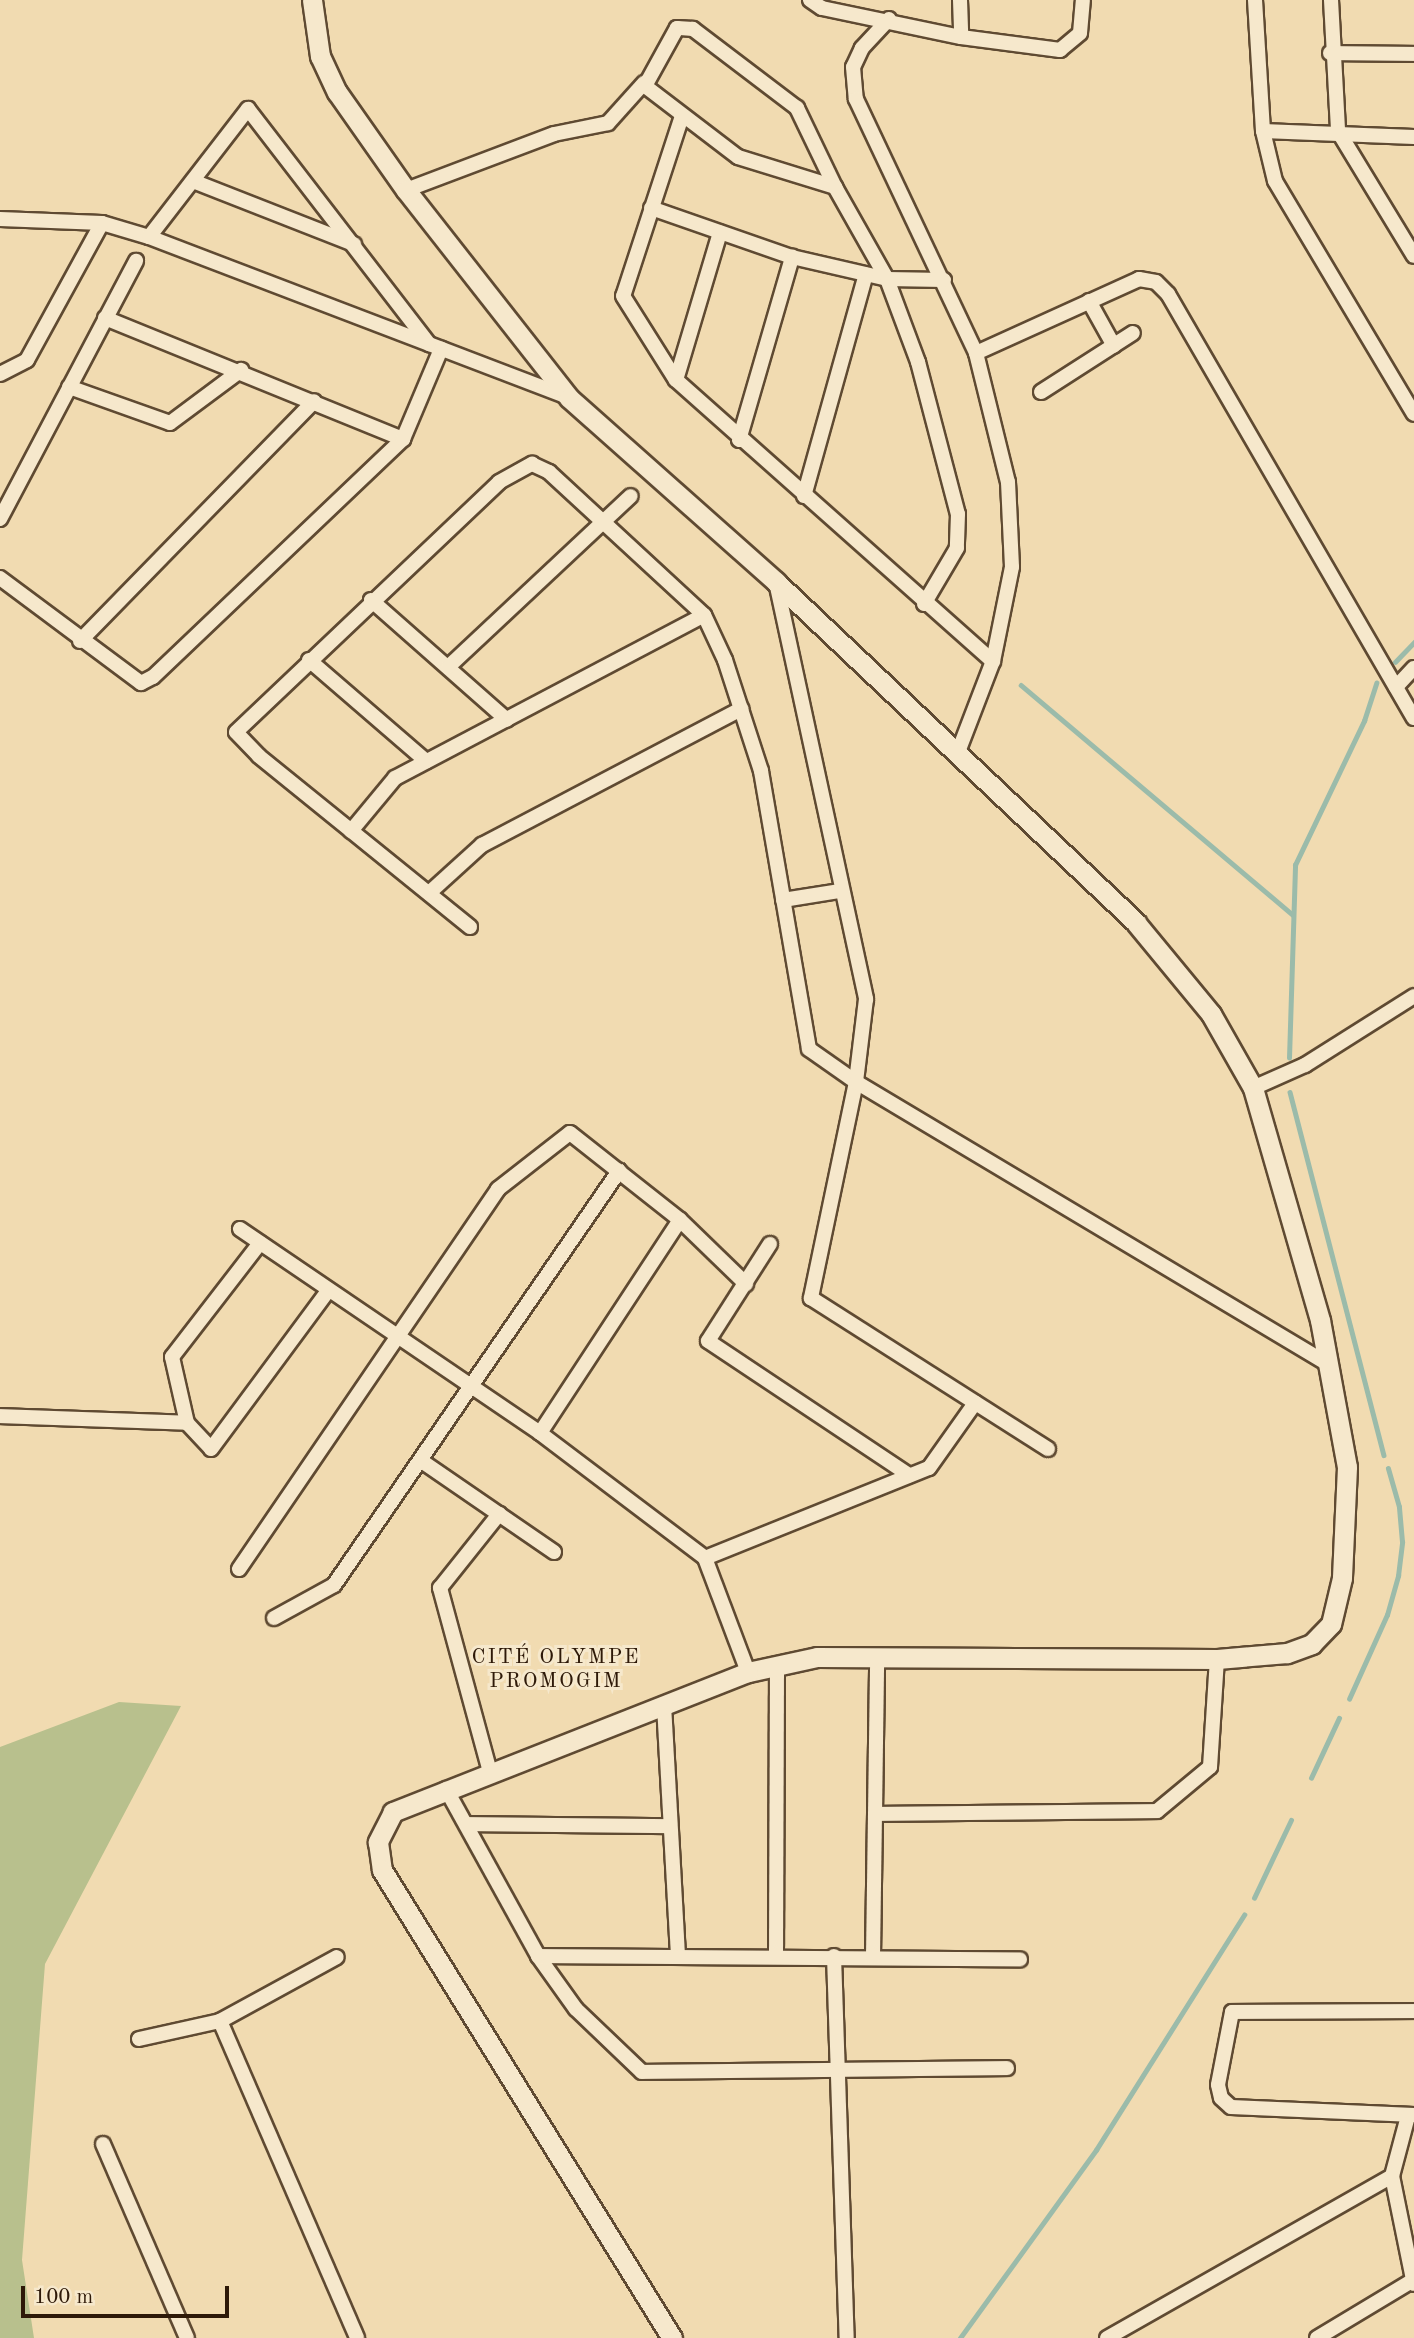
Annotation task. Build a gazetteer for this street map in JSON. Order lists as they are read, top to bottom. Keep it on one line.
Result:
{"districts":["CITÉ OLYMPE PROMOGIM"],"scale_bar":"100 m"}
